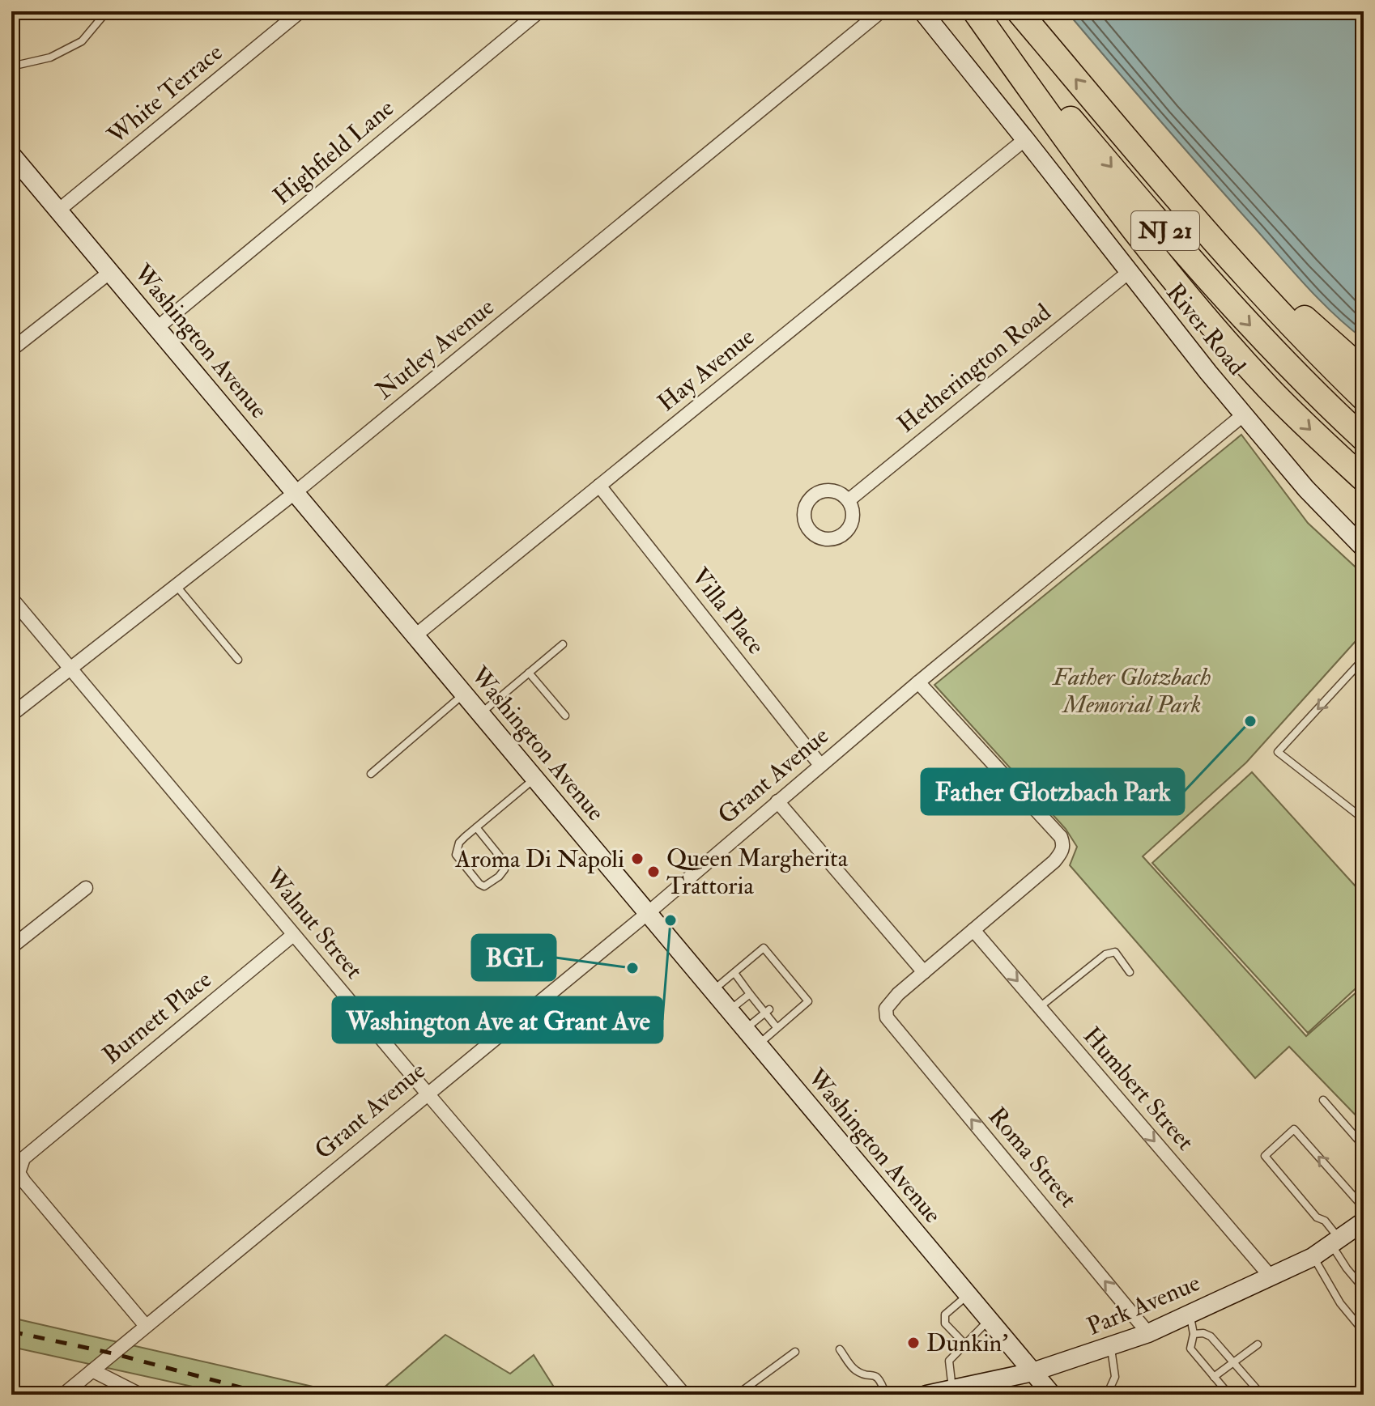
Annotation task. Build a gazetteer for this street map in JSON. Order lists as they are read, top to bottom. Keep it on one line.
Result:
{"streets":{"highway":["NJ 21"],"main road":["River Road","Washington Avenue","Park Avenue"],"street":["White Terrace","Highfield Lane","Nutley Avenue","Hetherington Road","Hay Avenue","Villa Place","Grant Avenue","Walnut Street","Burnett Place","Humbert Street","Roma Street"]},"crossings":[["White Terrace","Washington Avenue"],["Highfield Lane","Washington Avenue"],["River Road","Hetherington Road"],["River Road","Hay Avenue"],["River Road","Grant Avenue"],["Washington Avenue","Nutley Avenue"],["Washington Avenue","Hay Avenue"],["Washington Avenue","Grant Avenue"],["Washington Avenue","Park Avenue"],["Nutley Avenue","Walnut Street"],["Hay Avenue","Villa Place"],["Villa Place","Grant Avenue"],["Grant Avenue","Walnut Street"],["Grant Avenue","Burnett Place"],["Walnut Street","Burnett Place"],["Humbert Street","Park Avenue"],["Roma Street","Park Avenue"]],"one_way":["Humbert Street","Roma Street"],"parks":["Father Glotzbach Memorial Park"],"places":["Father Glotzbach Park","Aroma Di Napoli","Queen Margherita Trattoria","Washington Ave at Grant Ave","BGL","Dunkin'"]}
